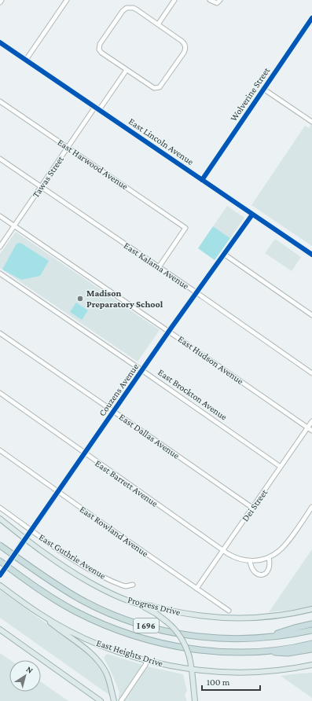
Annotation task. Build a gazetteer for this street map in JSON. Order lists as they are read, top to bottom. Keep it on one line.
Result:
{"streets":{"highway":["I 696"],"main road":["Progress Drive","East Heights Drive"],"street":["Wolverine Street","East Lincoln Avenue","East Harwood Avenue","Tawas Street","East Kalama Avenue","East Hudson Avenue","Couzens Avenue","East Brockton Avenue","East Dallas Avenue","East Barrett Avenue","Dei Street","East Rowland Avenue","East Guthrie Avenue"]},"crossings":[["Wolverine Street","East Lincoln Avenue"],["East Lincoln Avenue","Tawas Street"],["East Lincoln Avenue","Couzens Avenue"],["East Harwood Avenue","Tawas Street"],["East Harwood Avenue","East Kalama Avenue"],["Tawas Street","East Kalama Avenue"],["Tawas Street","East Hudson Avenue"],["East Kalama Avenue","Couzens Avenue"],["East Hudson Avenue","Couzens Avenue"],["East Hudson Avenue","Dei Street"],["Couzens Avenue","East Brockton Avenue"],["Couzens Avenue","East Dallas Avenue"],["Couzens Avenue","East Barrett Avenue"],["Couzens Avenue","East Rowland Avenue"],["Couzens Avenue","East Guthrie Avenue"],["Couzens Avenue","Progress Drive"],["East Brockton Avenue","Dei Street"],["East Dallas Avenue","Dei Street"],["East Barrett Avenue","Dei Street"],["Dei Street","East Rowland Avenue"]],"places":["Madison Preparatory School"],"scale_bar":"100 m","north":"top right"}
